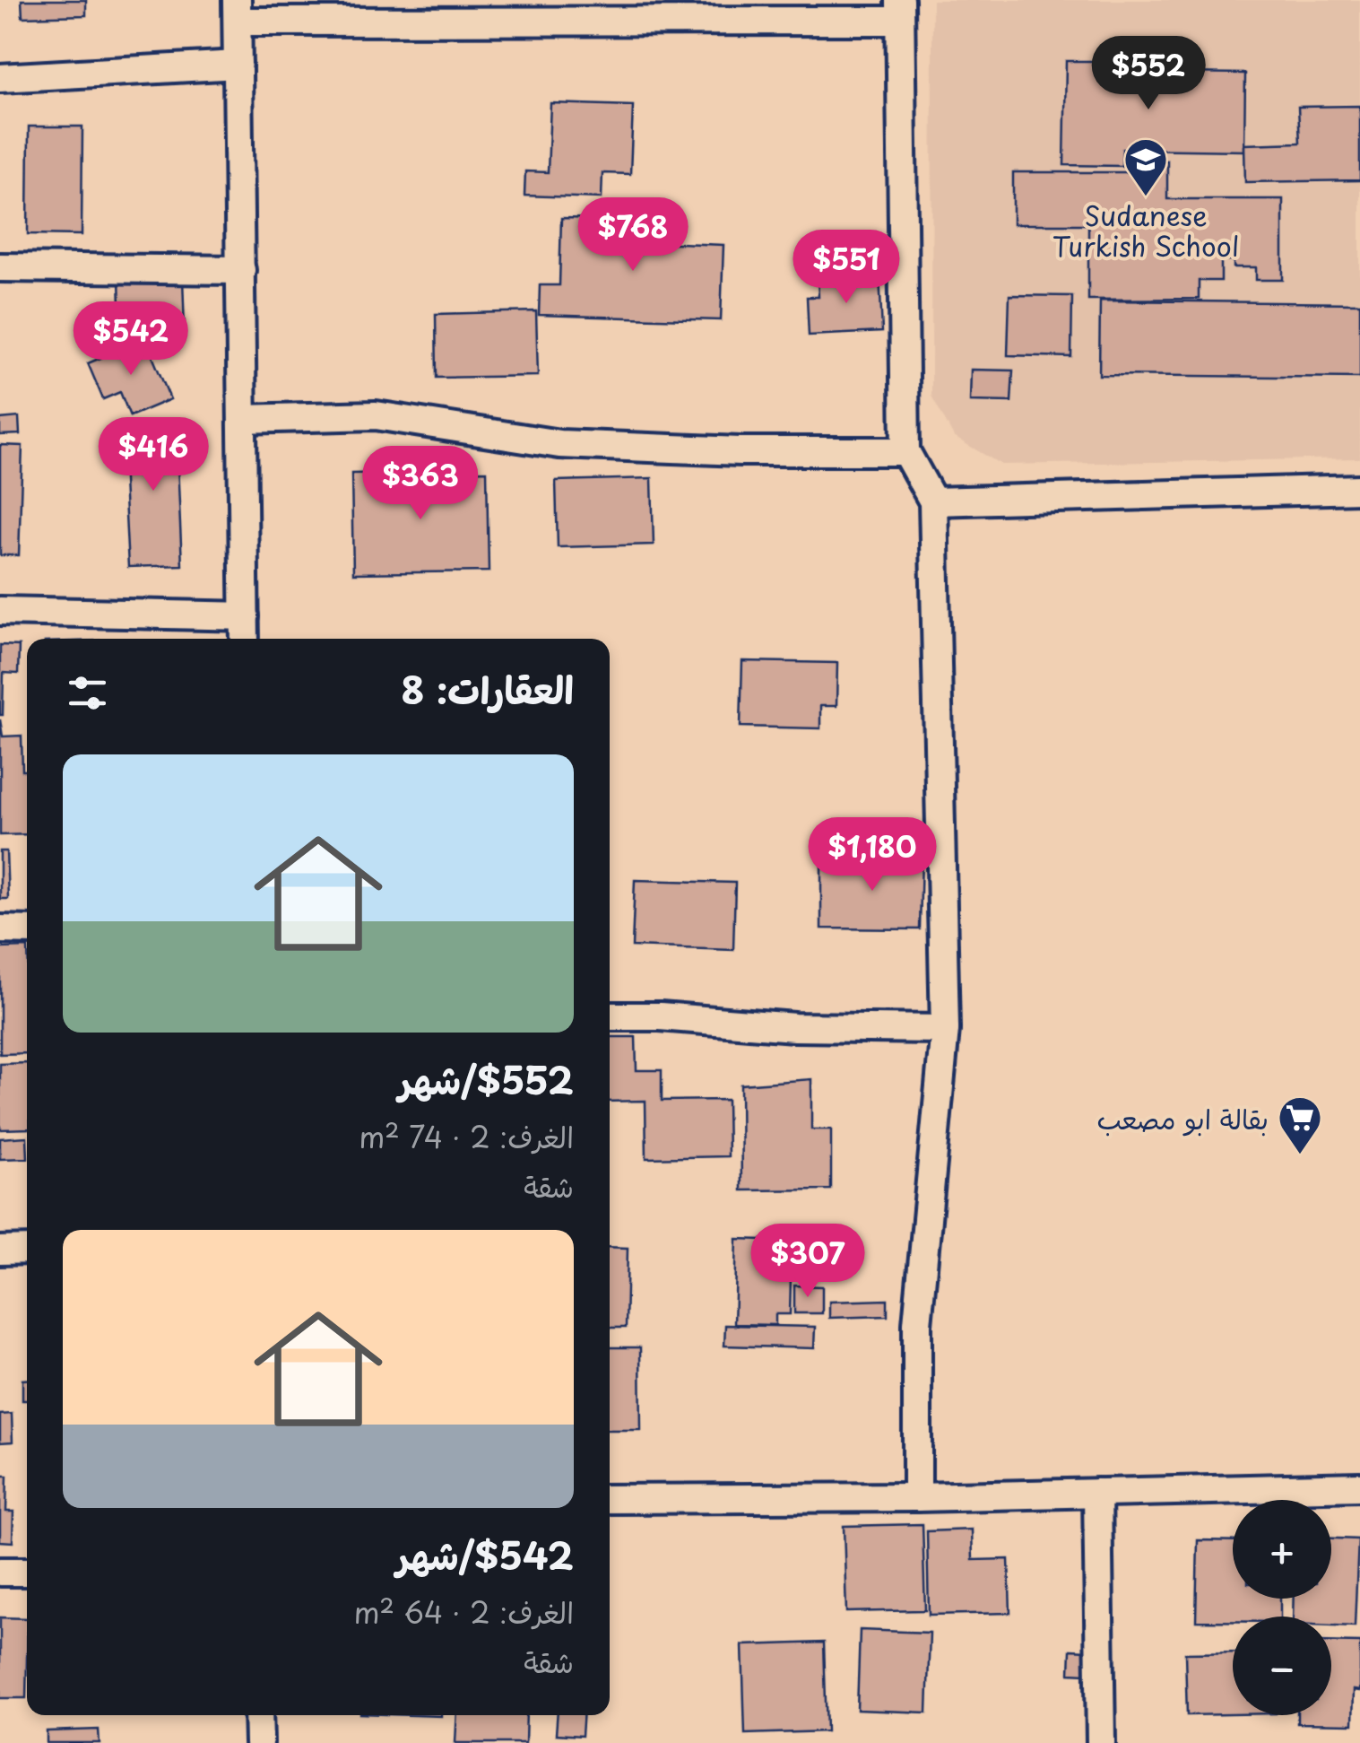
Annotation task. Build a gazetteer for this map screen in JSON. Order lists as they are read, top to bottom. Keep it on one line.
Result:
{"places":{"school or university":["Sudanese Turkish School"],"supermarket":["بقالة ابو مصعب"]},"page":{"price":["$552","$768","$551","$542","$416","$363","$1,180","$307"],"heading":"العقارات: 8","list":[{"name":"$552/شهر","note":"الغرف: 2 · 74 m² · شقة"},{"name":"$542/شهر","note":"الغرف: 2 · 64 m² · شقة"}],"map_buttons":["+","−"]}}
